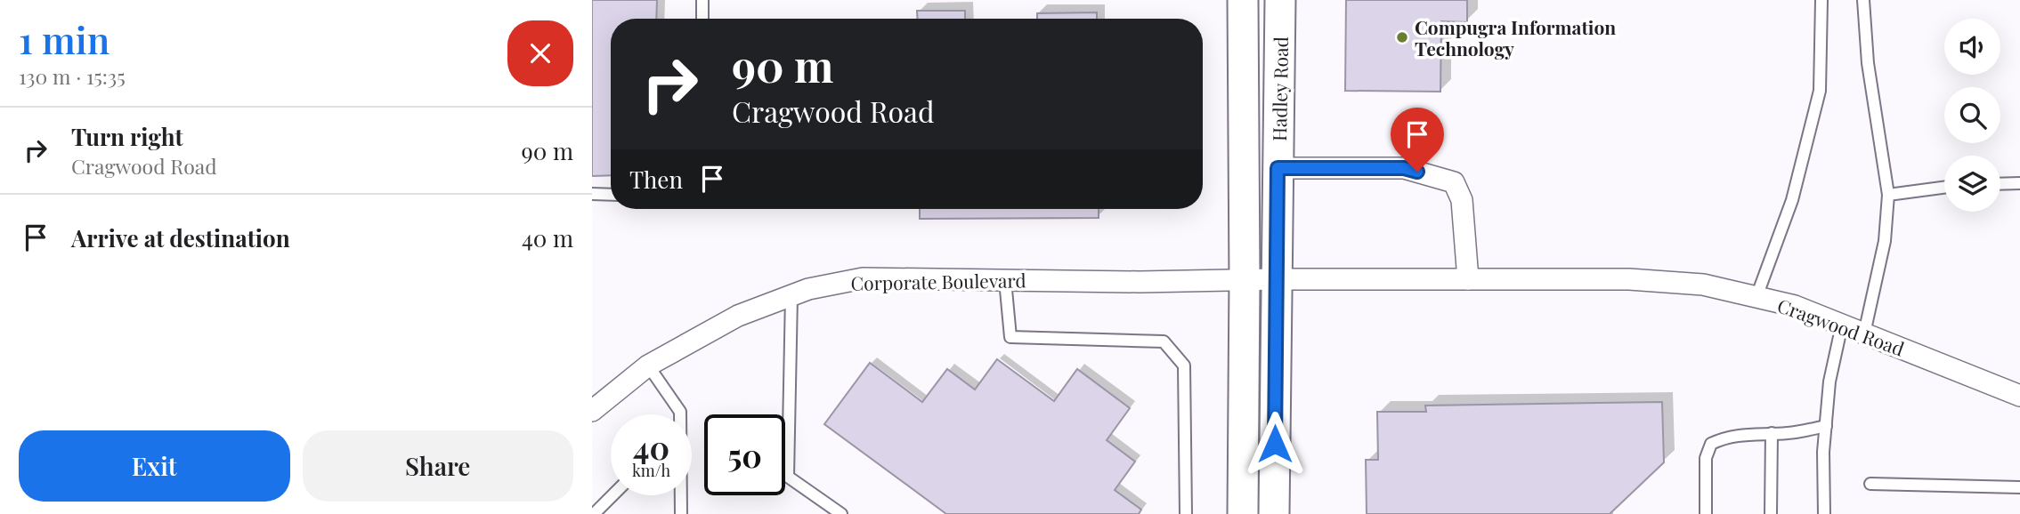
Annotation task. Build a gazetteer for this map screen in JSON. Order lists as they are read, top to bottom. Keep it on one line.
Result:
{"streets":{"main road":["Hadley Road"],"street":["Corporate Boulevard","Cragwood Road"]},"crossings":[["Hadley Road","Corporate Boulevard"],["Hadley Road","Cragwood Road"],["Corporate Boulevard","Cragwood Road"]],"places":["Compugra Information Technology"],"page":{"heading":["1 min","130 m · 15:35"],"turn":["90 m","Cragwood Road"],"list":[{"name":"Turn right","note":"Cragwood Road","value":"90 m"},{"name":"Arrive at destination","value":"40 m"}],"then":"Then","speed":"40 km/h","limit":"50","buttons":["Exit","Share"]}}
